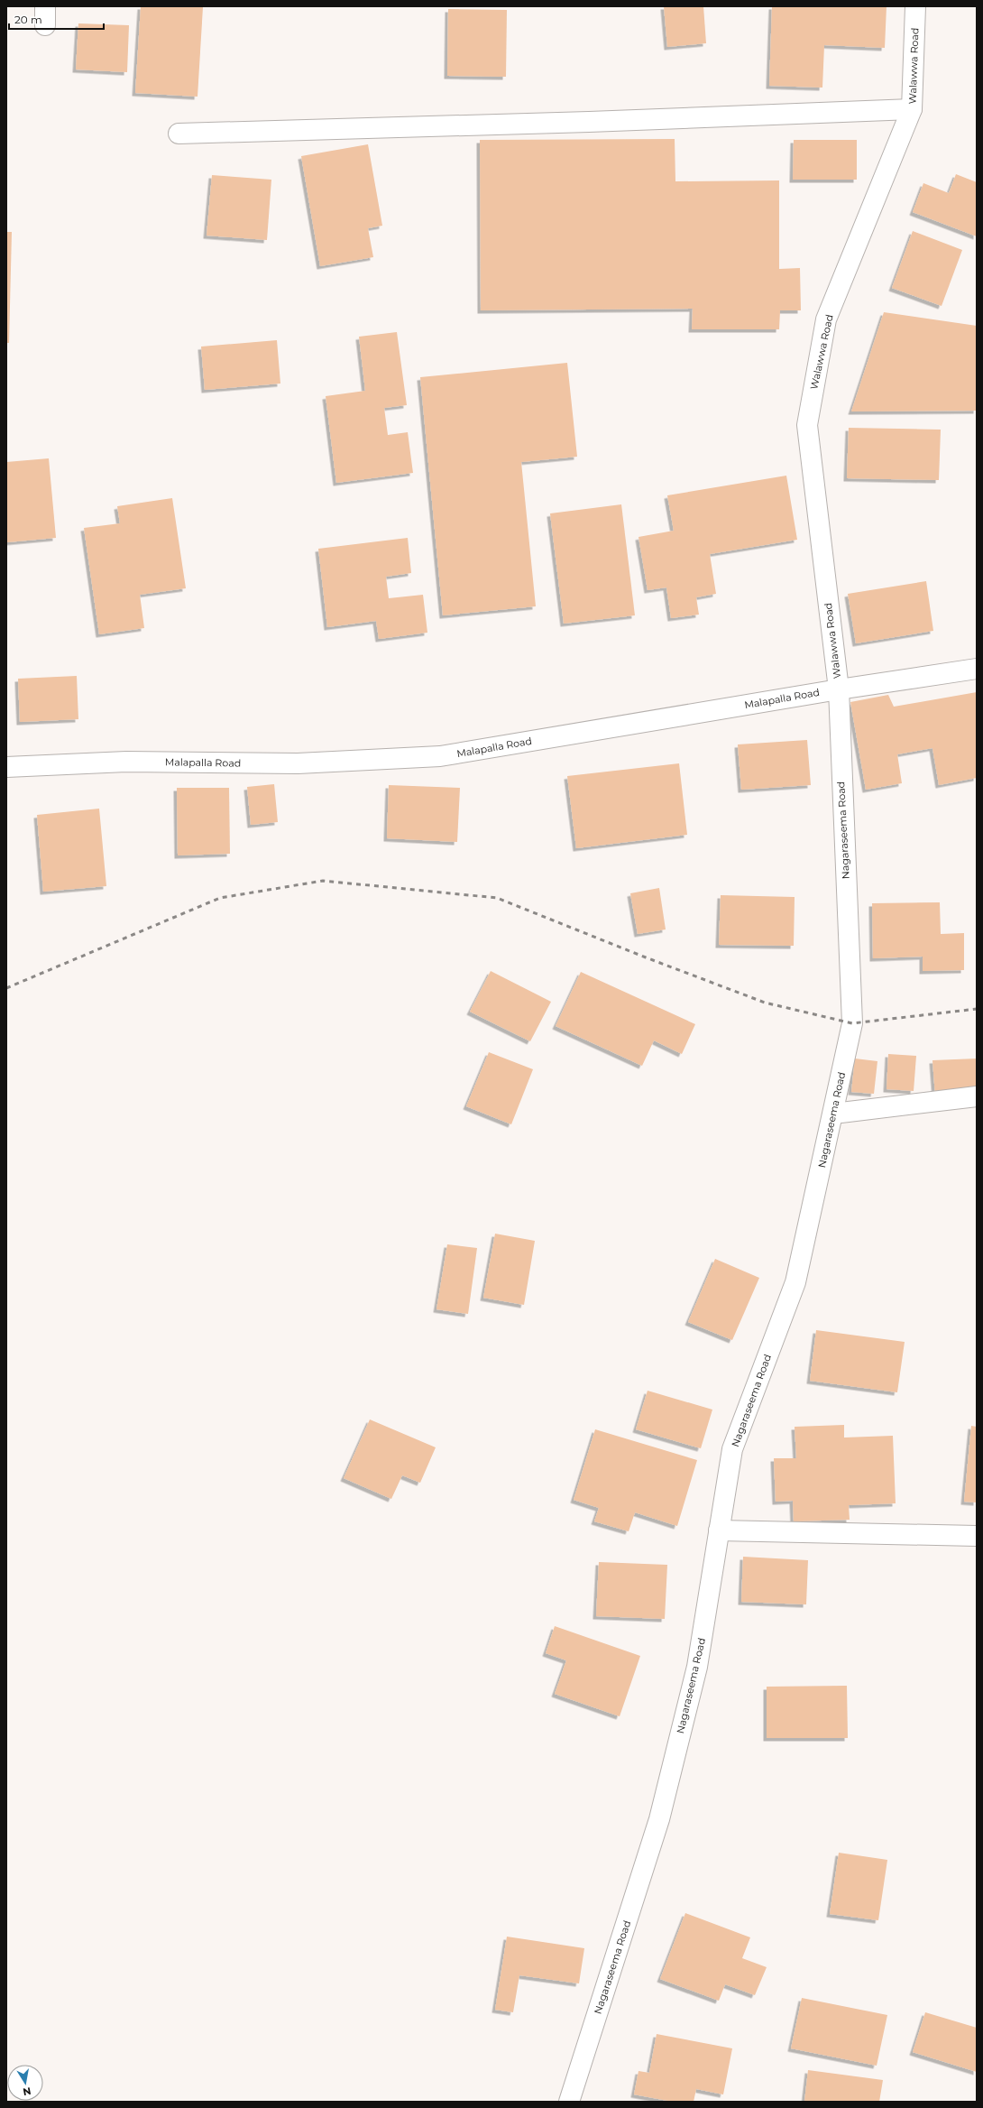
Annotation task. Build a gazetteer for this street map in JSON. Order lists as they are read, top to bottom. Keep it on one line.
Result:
{"streets":{"street":["Walawwa Road","Malapalla Road","Nagaraseema Road"]},"crossings":[["Walawwa Road","Malapalla Road"],["Walawwa Road","Nagaraseema Road"],["Malapalla Road","Nagaraseema Road"]],"scale_bar":"20 m","north":"bottom"}
